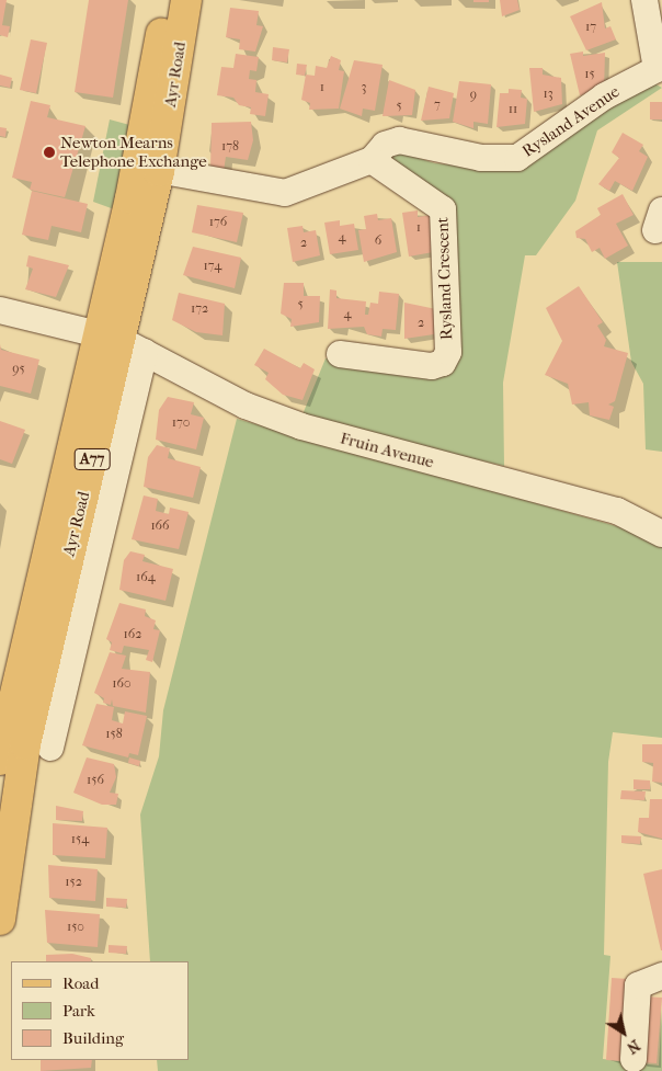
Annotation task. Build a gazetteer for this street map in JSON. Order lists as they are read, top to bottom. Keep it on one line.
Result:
{"streets":{"main road":["Ayr Road","A77"],"street":["Rysland Avenue","Rysland Crescent","Fruin Avenue"]},"crossings":[["Ayr Road","Rysland Avenue"],["Ayr Road","Fruin Avenue"],["Rysland Avenue","Rysland Crescent"]],"places":["Newton Mearns Telephone Exchange"],"house_numbers":["17","15","1","3","13","9","7","5","11","178","176","1","4","6","2","174","5","172","4","2","95","170","166","164","162","160","158","156","154","152","150"],"legend":["Road","Park","Building"],"north":"bottom right"}
